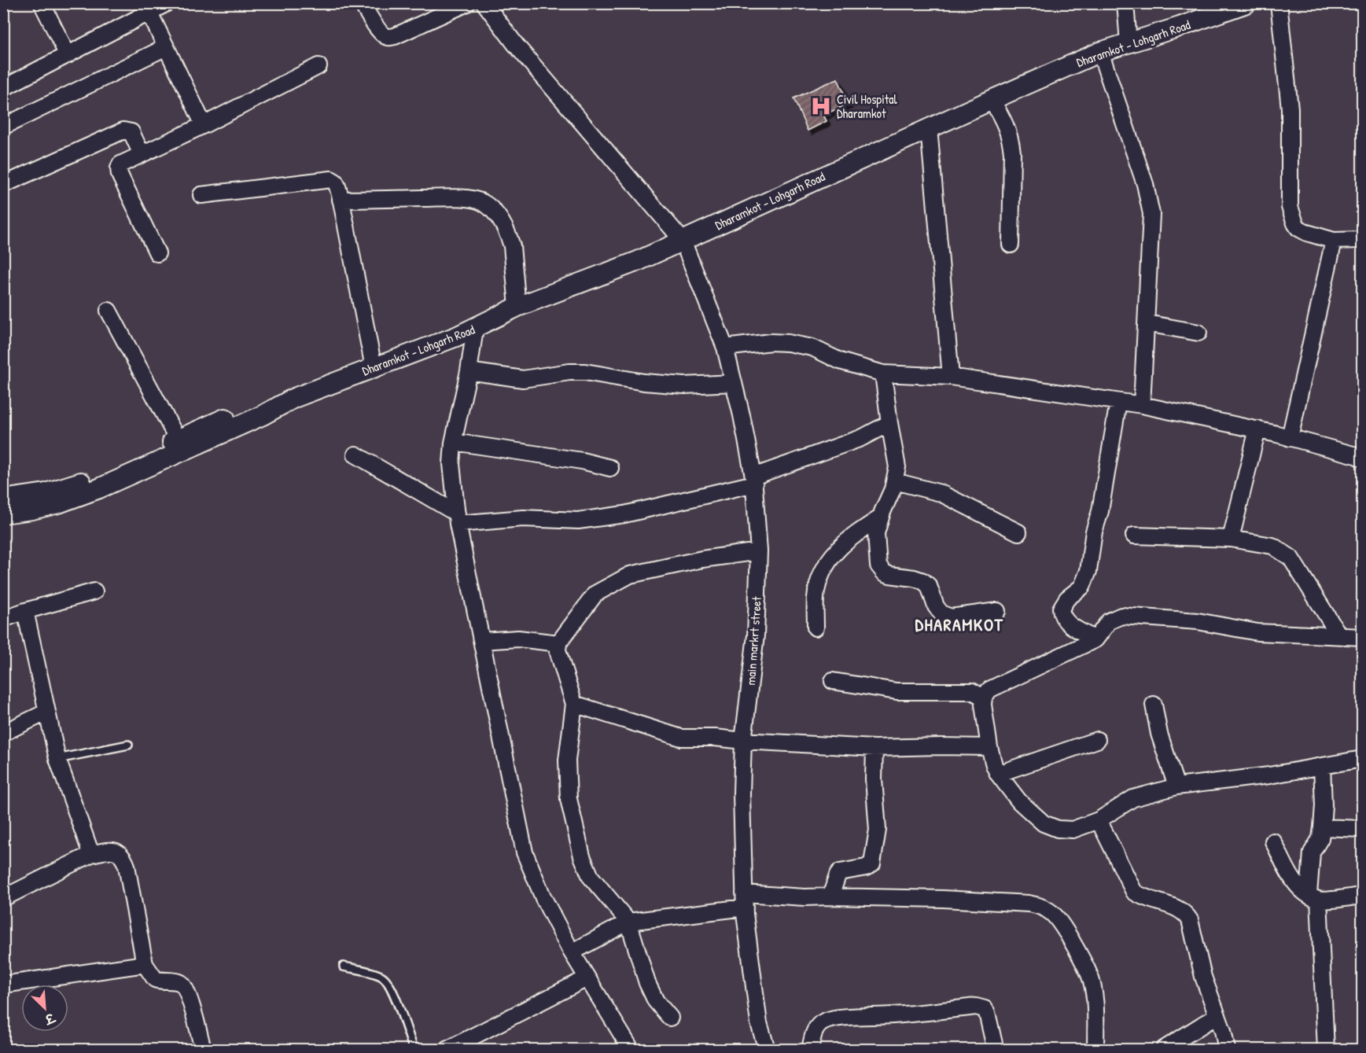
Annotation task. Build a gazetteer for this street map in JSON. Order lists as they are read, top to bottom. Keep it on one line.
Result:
{"streets":{"street":["Dharamkot - Lohgarh Road","main markrt street"]},"crossings":[["Dharamkot - Lohgarh Road","main markrt street"]],"districts":["DHARAMKOT"],"places":{"hospital":["Civil Hospital Dharamkot"]},"north":"bottom right"}
